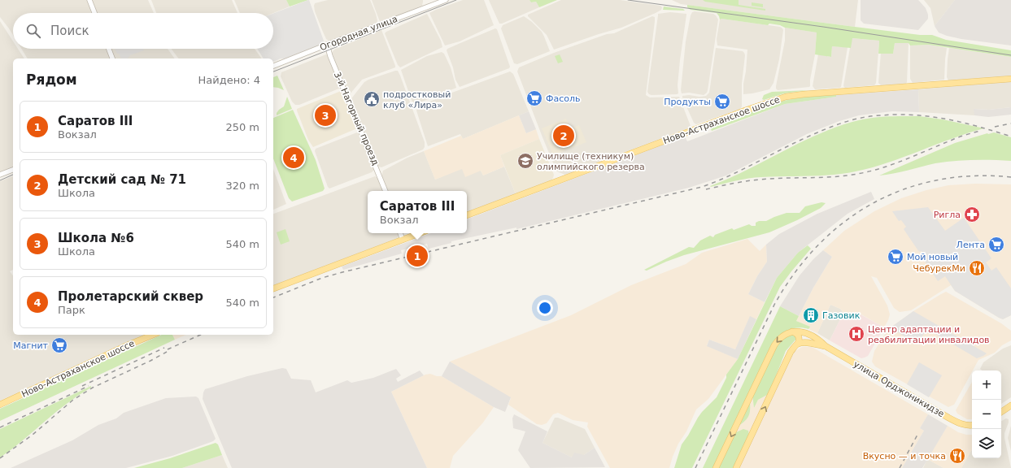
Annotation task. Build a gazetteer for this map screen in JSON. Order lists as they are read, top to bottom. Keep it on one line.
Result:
{"streets":{"main road":["Ново-Астраханское шоссе","улица Орджоникидзе"],"street":["Огородная улица","3-й Нагорный проезд"]},"crossings":[["Огородная улица","3-й Нагорный проезд"]],"places":{"supermarket":["Фасоль","Продукты","Лента","Мой новый","Магнит"],"public building":["подростковый клуб «Лира»"],"school or university":["Училище (техникум) олимпийского резерва"],"pharmacy":["Ригла"],"restaurant":["ЧебурекМи","Вкусно — и точка"],"building":["Газовик"],"hospital":["Центр адаптации и реабилитации инвалидов"]},"page":{"search":"Поиск","heading":["Рядом","Найдено: 4"],"list":[{"mark":"1","name":"Саратов III","note":"Вокзал","value":"250 m"},{"mark":"2","name":"Детский сад № 71","note":"Школа","value":"320 m"},{"mark":"3","name":"Школа №6","note":"Школа","value":"540 m"},{"mark":"4","name":"Пролетарский сквер","note":"Парк","value":"540 m"}],"pins":["3","2","4","1"],"popup":["Саратов III","Вокзал"],"map_buttons":["+","−"]}}
